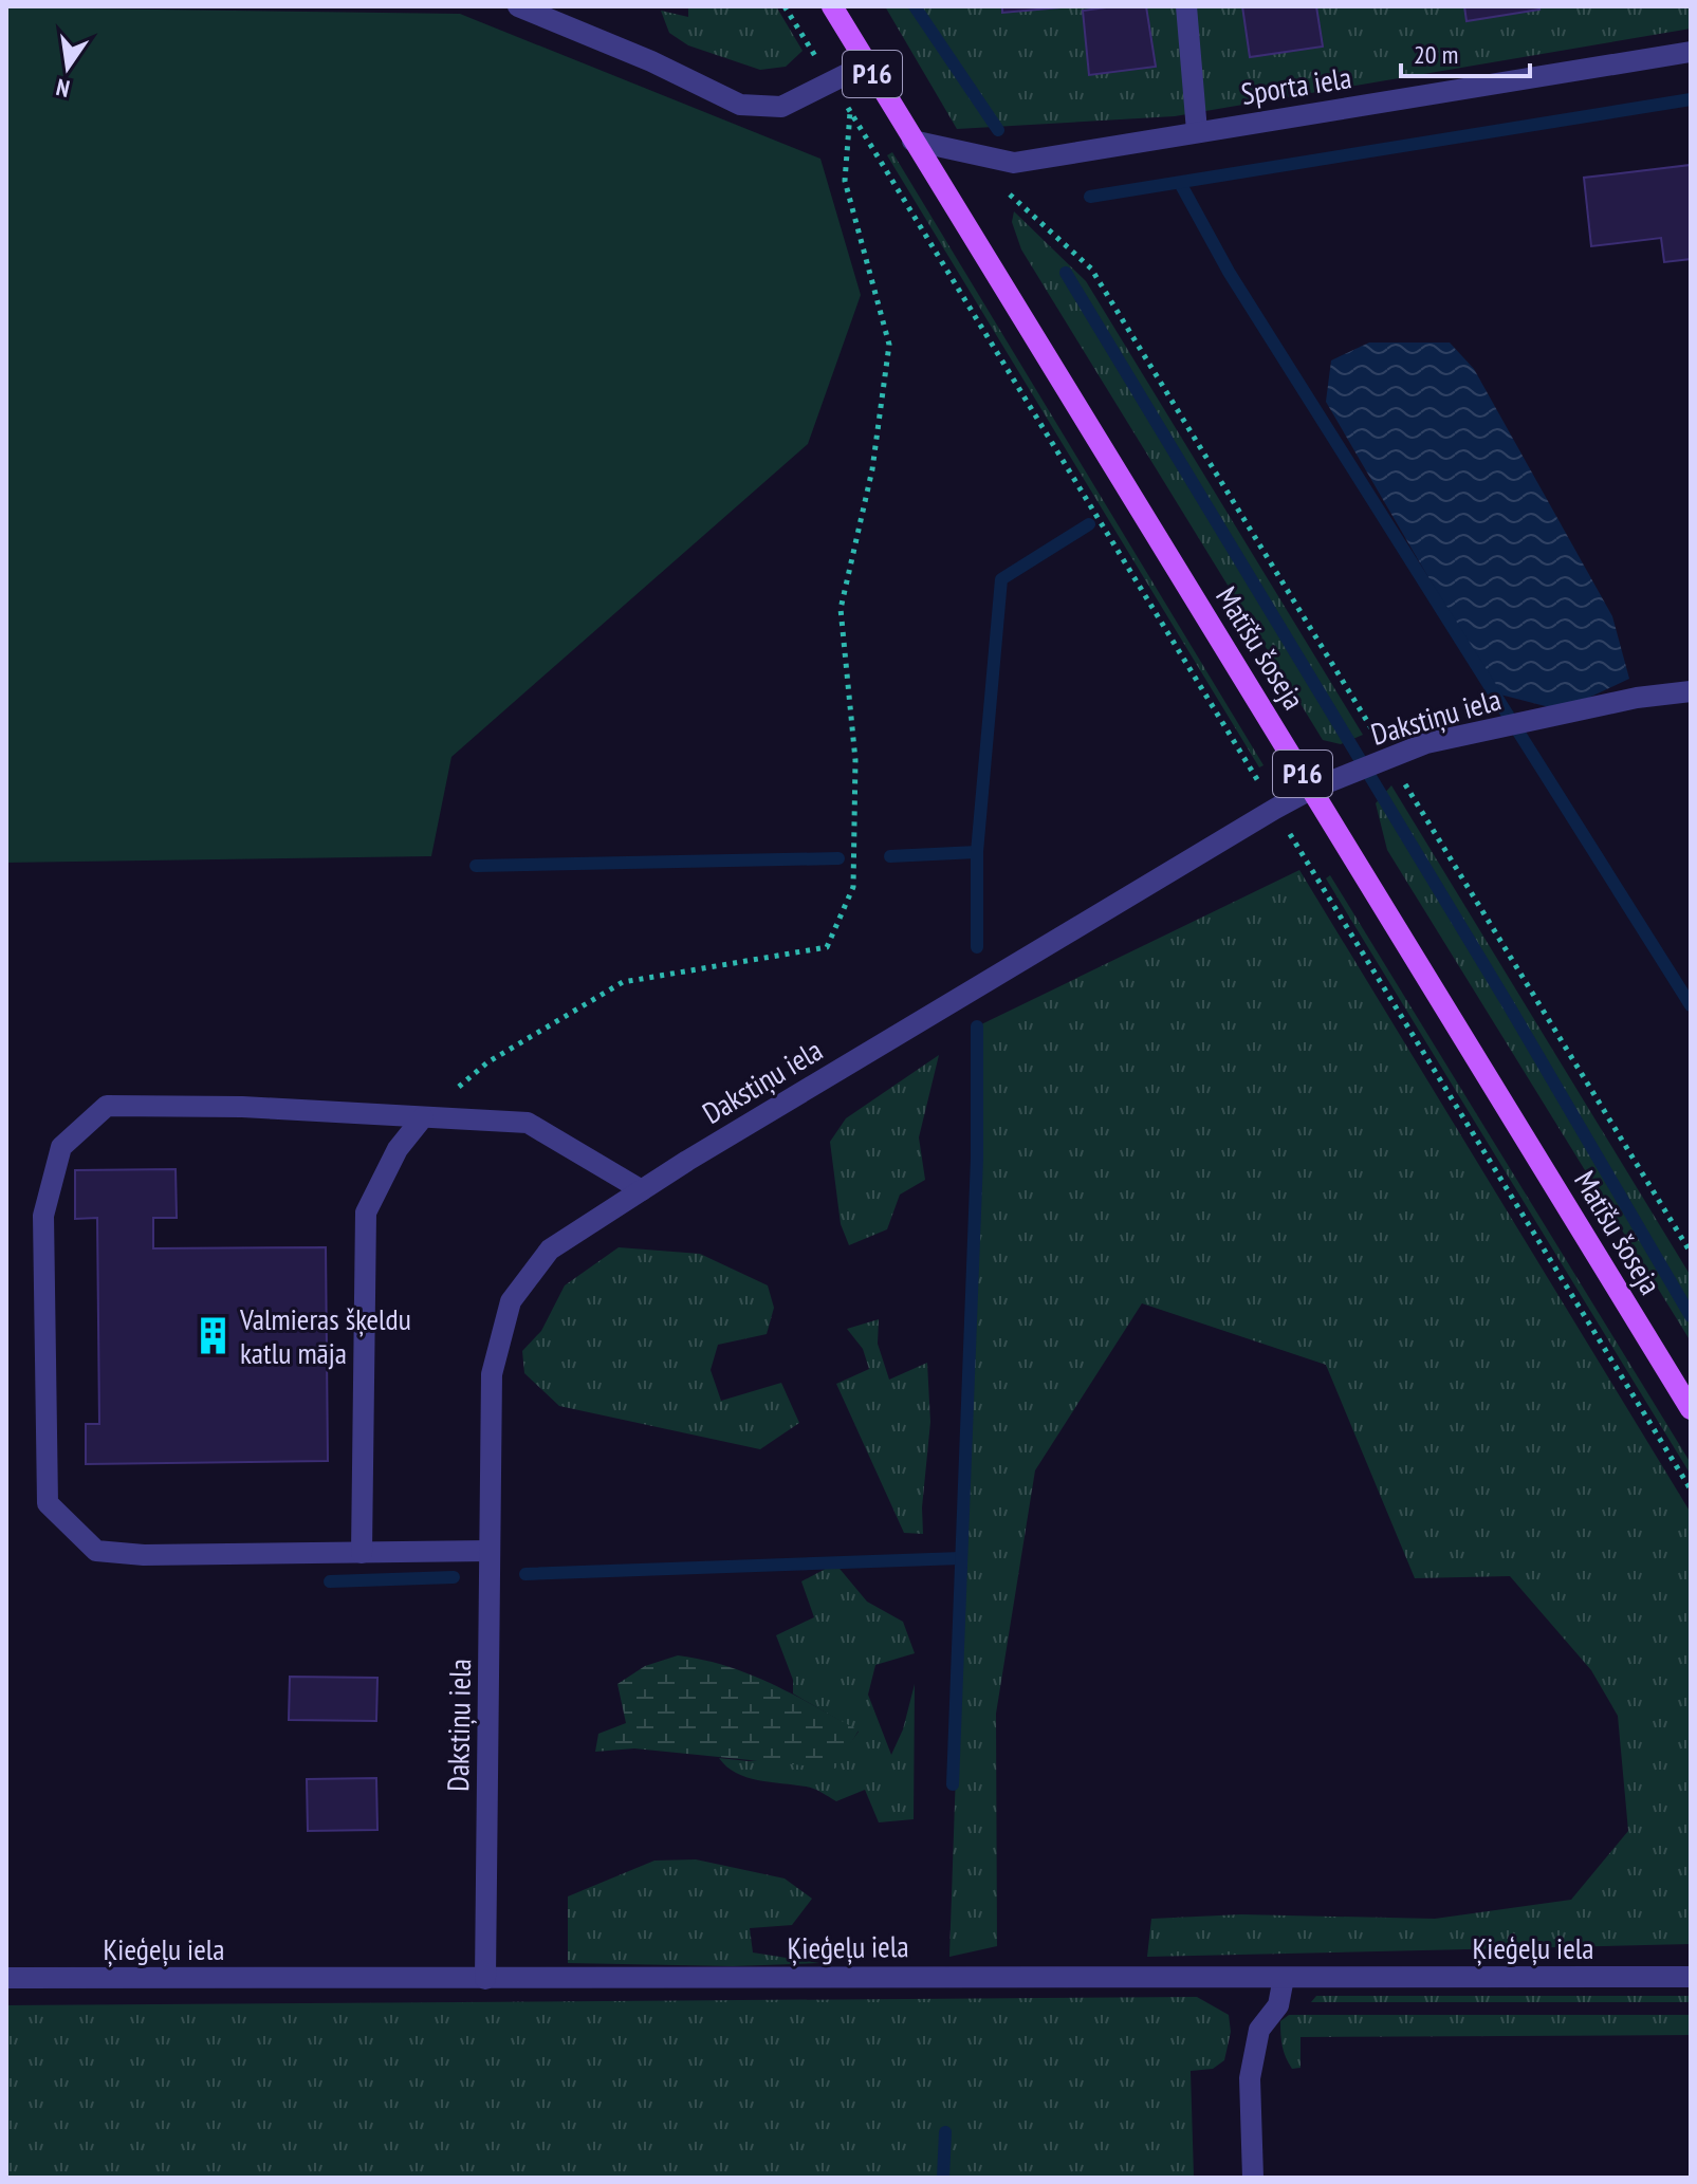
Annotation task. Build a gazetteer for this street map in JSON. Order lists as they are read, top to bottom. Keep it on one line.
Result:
{"streets":{"main road":["P16","Matīšu šoseja"],"street":["Sporta iela","Dakstiņu iela","Ķieģeļu iela"]},"crossings":[["Sporta iela","Matīšu šoseja"],["Matīšu šoseja","Dakstiņu iela"],["Dakstiņu iela","Ķieģeļu iela"]],"places":{"building":["Valmieras šķeldu katlu māja"]},"scale_bar":"20 m","north":"bottom"}
